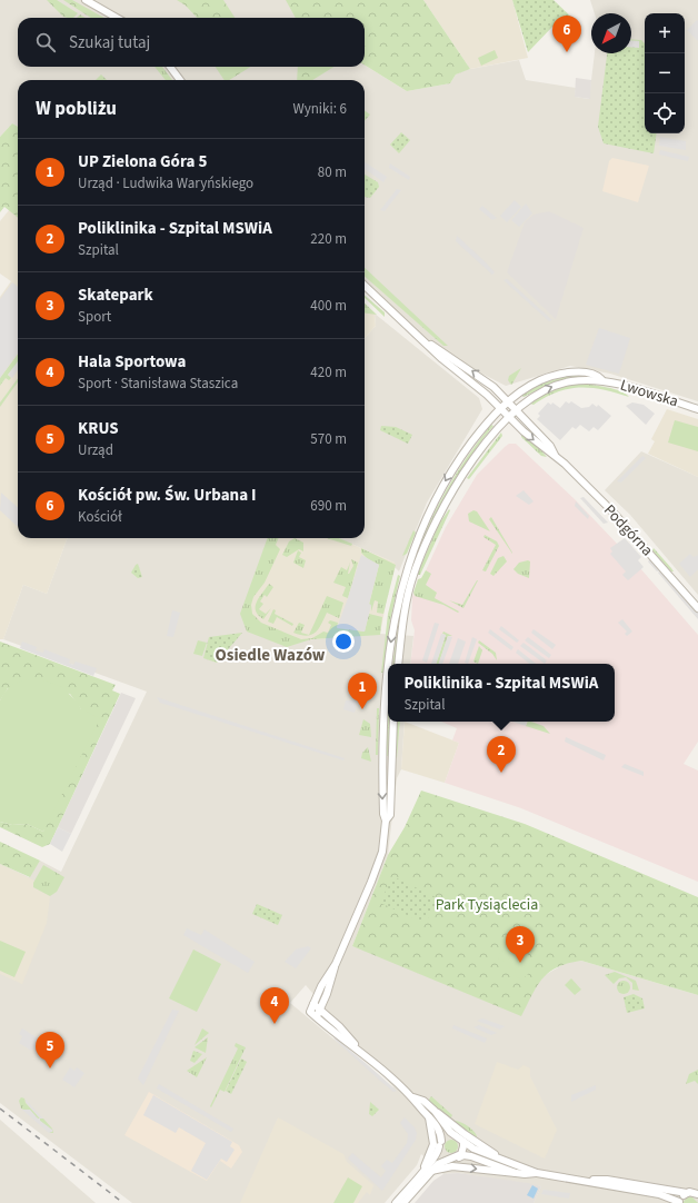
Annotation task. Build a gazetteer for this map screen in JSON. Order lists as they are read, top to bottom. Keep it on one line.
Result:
{"streets":{"street":["Lwowska","Podgórna"]},"crossings":[["Lwowska","Podgórna"]],"districts":["Osiedle Wazów"],"parks":["Park Tysiąclecia"],"north":"bottom left","page":{"map_buttons":["+","−"],"pins":["6","1","2","3","4","5"],"search":"Szukaj tutaj","heading":["W pobliżu","Wyniki: 6"],"list":[{"mark":"1","name":"UP Zielona Góra 5","note":"Urząd · Ludwika Waryńskiego","value":"80 m"},{"mark":"2","name":"Poliklinika - Szpital MSWiA","note":"Szpital","value":"220 m"},{"mark":"3","name":"Skatepark","note":"Sport","value":"400 m"},{"mark":"4","name":"Hala Sportowa","note":"Sport · Stanisława Staszica","value":"420 m"},{"mark":"5","name":"KRUS","note":"Urząd","value":"570 m"},{"mark":"6","name":"Kościół pw. Św. Urbana I","note":"Kościół","value":"690 m"}],"popup":["Poliklinika - Szpital MSWiA","Szpital"]}}
